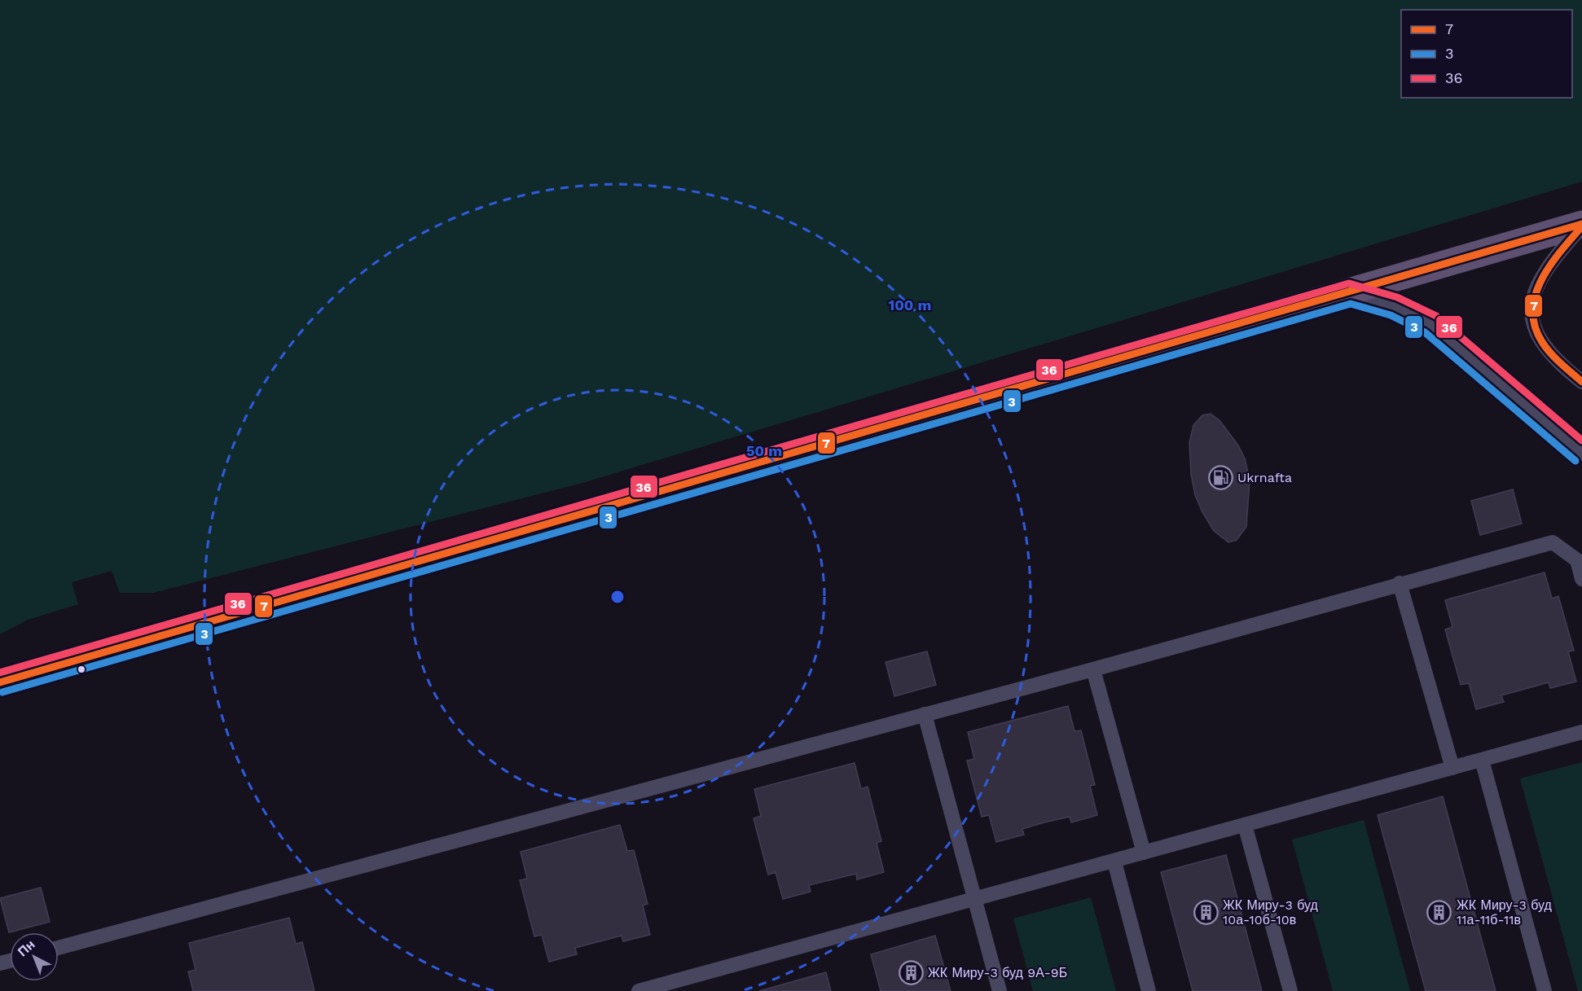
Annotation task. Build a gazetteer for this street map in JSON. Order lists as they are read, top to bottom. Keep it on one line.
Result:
{"places":{"fuel station":["Ukrnafta"],"building":["ЖК Миру-3 буд 10а-10б-10в","ЖК Миру-3 буд 11а-11б-11в","ЖК Миру-3 буд 9А-9Б"]},"lines":["transit line 7","transit line 36","transit line 3"],"legend":["7","3","36"],"north":"top left","rings":["100 m","50 m"]}
